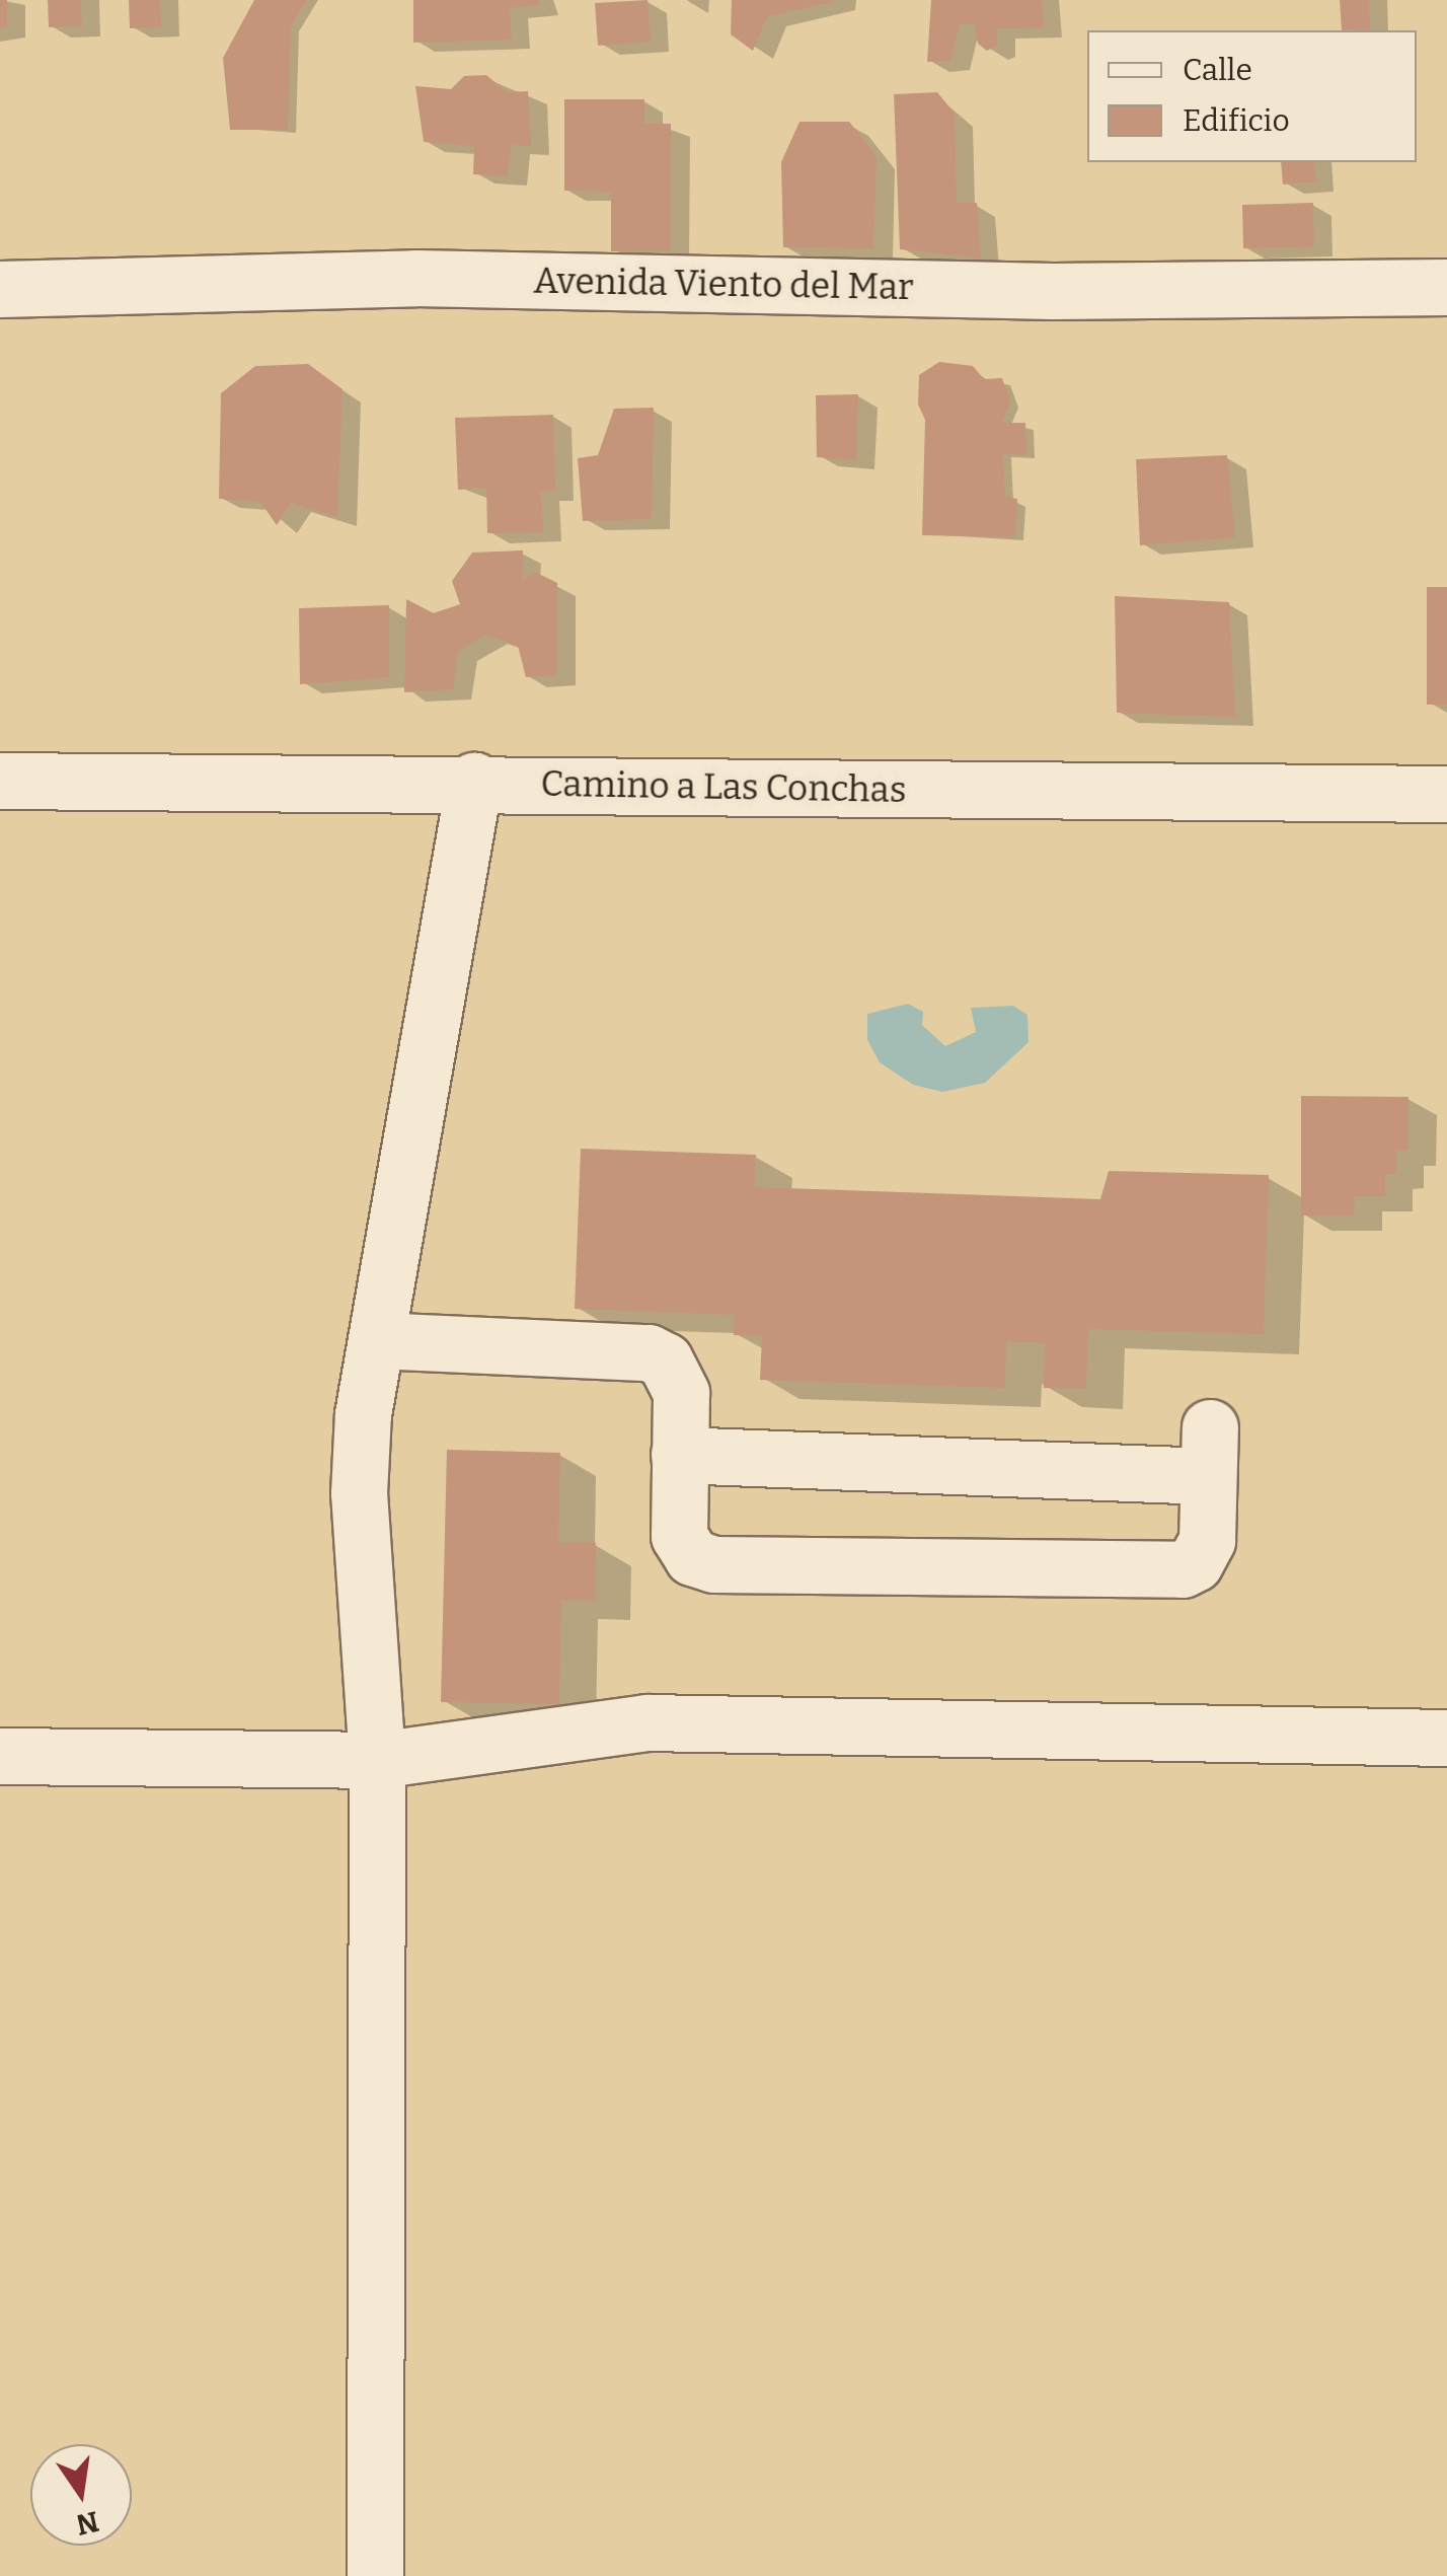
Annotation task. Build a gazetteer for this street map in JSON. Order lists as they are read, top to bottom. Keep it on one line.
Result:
{"streets":{"street":["Avenida Viento del Mar","Camino a Las Conchas"]},"legend":["Calle","Edificio"],"north":"bottom"}
